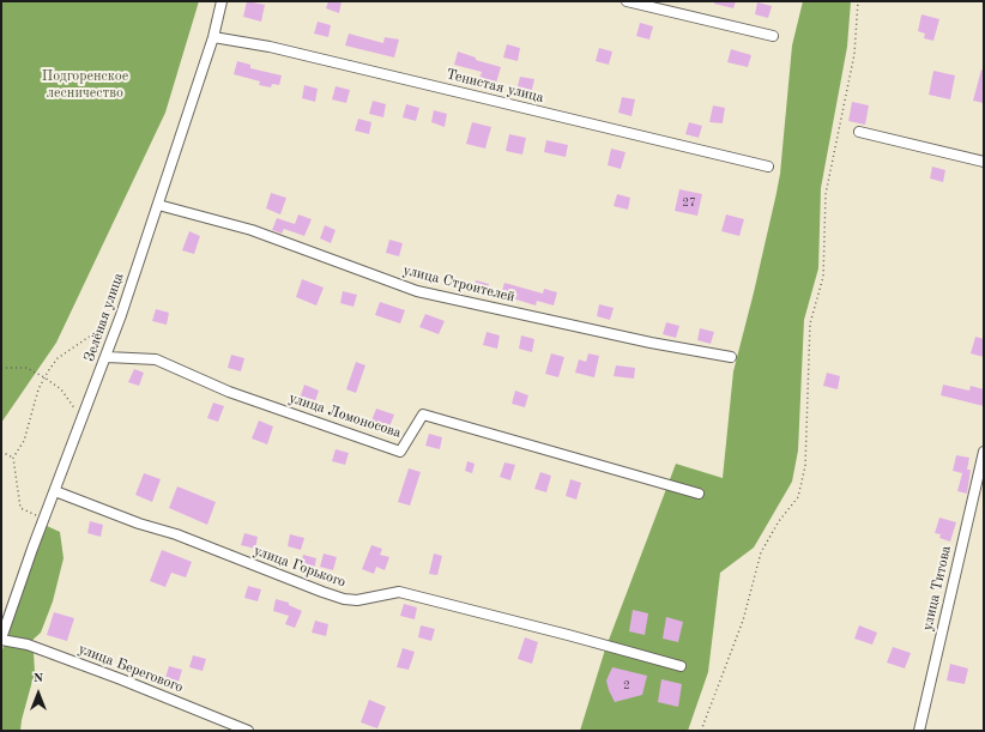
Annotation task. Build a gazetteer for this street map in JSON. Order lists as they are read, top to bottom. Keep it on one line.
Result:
{"streets":{"street":["Тенистая улица","улица Строителей","Зелёная улица","улица Ломоносова","улица Горького","улица Титова","улица Берегового"]},"crossings":[["Тенистая улица","Зелёная улица"],["улица Строителей","Зелёная улица"],["Зелёная улица","улица Ломоносова"],["Зелёная улица","улица Горького"],["Зелёная улица","улица Берегового"]],"parks":["Подгоренское лесничество"],"house_numbers":["27","2"],"north":"top"}
